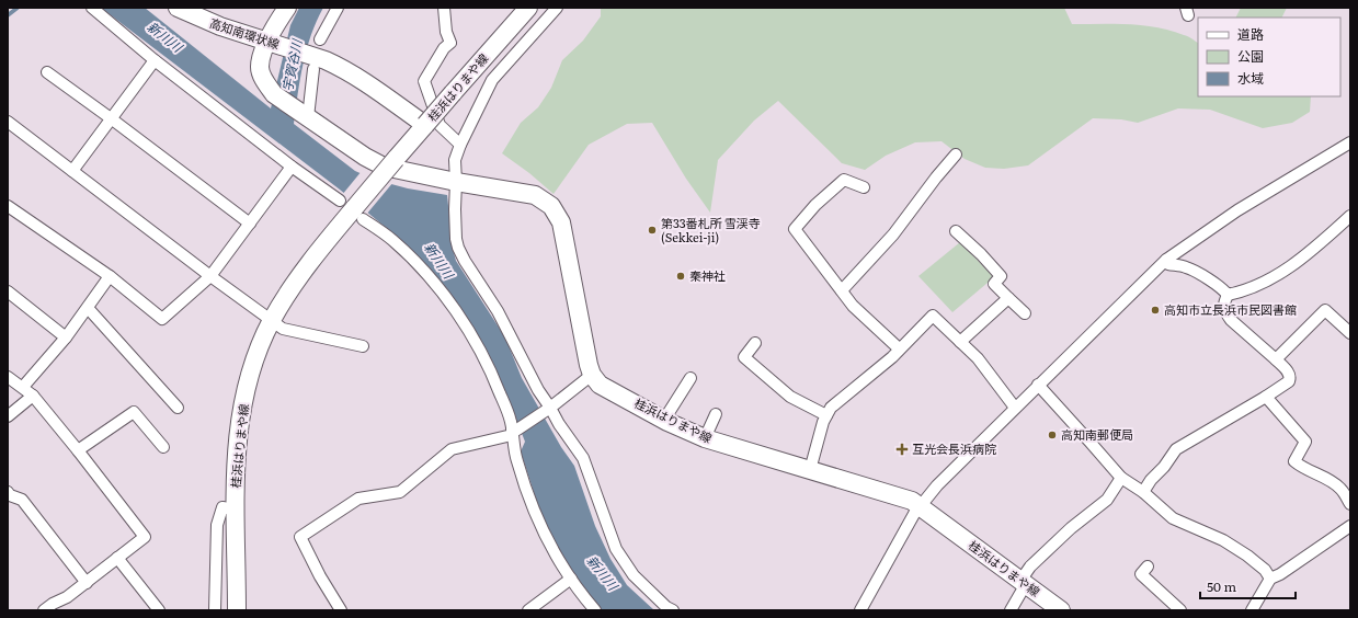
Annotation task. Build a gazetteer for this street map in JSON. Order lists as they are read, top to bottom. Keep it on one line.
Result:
{"streets":{"main road":["高知南環状線","桂浜はりまや線"]},"crossings":[["高知南環状線","桂浜はりまや線"]],"water":["新川川","宇賀谷川"],"places":{"other":["第33番札所 雪渓寺 (Sekkei-ji)","秦神社","高知市立長浜市民図書館","高知南郵便局"],"health":["互光会長浜病院"]},"legend":["道路","公園","水域"],"scale_bar":"50 m"}
